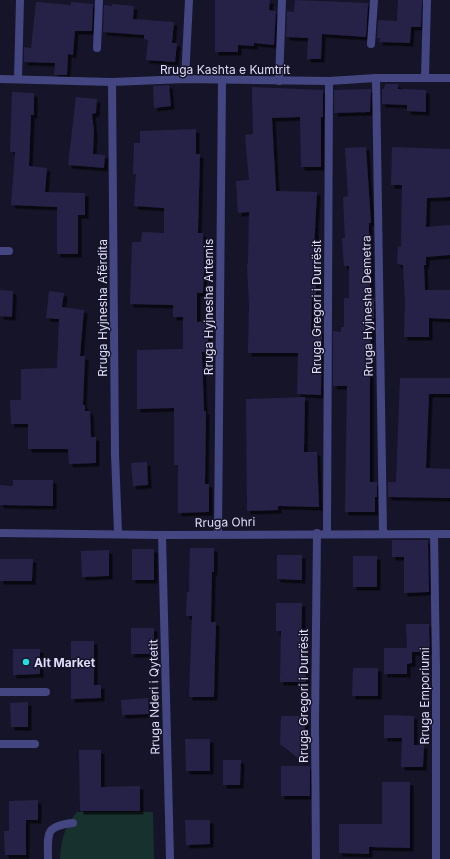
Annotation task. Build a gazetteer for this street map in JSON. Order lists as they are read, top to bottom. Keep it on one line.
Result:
{"streets":{"street":["Rruga Kashta e Kumtrit","Rruga Hyjnesha Demetra","Rruga Hyjnesha Artemis","Rruga Gregori i Durrësit","Rruga Hyjnesha Afërdita","Rruga Ohri","Rruga Emporiumi","Rruga Nderi i Qytetit"]},"crossings":[["Rruga Kashta e Kumtrit","Rruga Hyjnesha Demetra"],["Rruga Kashta e Kumtrit","Rruga Hyjnesha Artemis"],["Rruga Kashta e Kumtrit","Rruga Gregori i Durrësit"],["Rruga Kashta e Kumtrit","Rruga Hyjnesha Afërdita"],["Rruga Hyjnesha Demetra","Rruga Ohri"],["Rruga Hyjnesha Artemis","Rruga Ohri"],["Rruga Gregori i Durrësit","Rruga Ohri"],["Rruga Hyjnesha Afërdita","Rruga Ohri"],["Rruga Ohri","Rruga Emporiumi"],["Rruga Ohri","Rruga Nderi i Qytetit"]],"places":["Alt Market"]}
